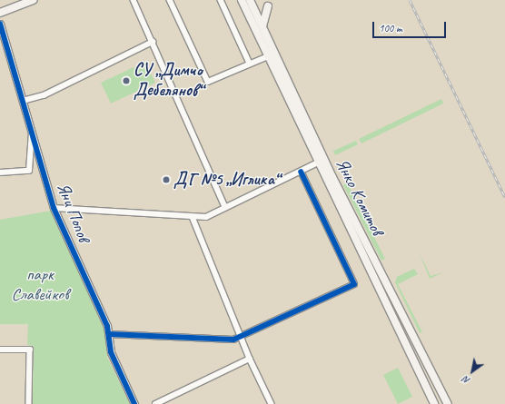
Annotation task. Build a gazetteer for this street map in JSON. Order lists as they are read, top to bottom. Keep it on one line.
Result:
{"streets":{"main road":["Янко Комитов"],"street":["Яни Попов"]},"parks":["парк Славейков"],"places":["СУ „Димчо Дебелянов“","ДГ №5 „Иглика“"],"scale_bar":"100 m","north":"bottom left"}
